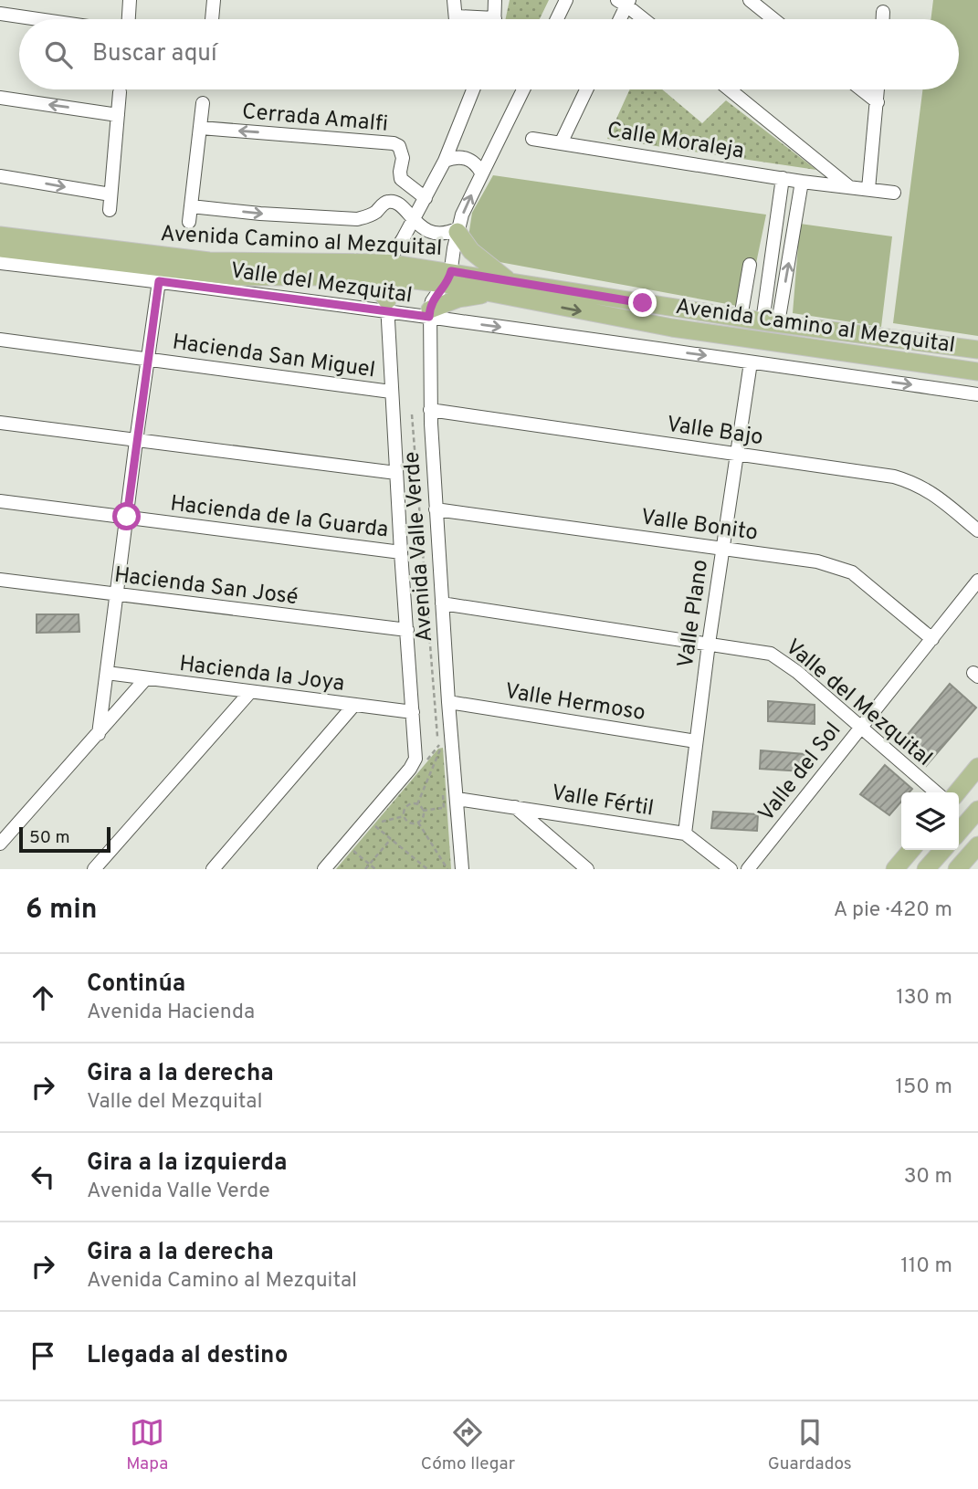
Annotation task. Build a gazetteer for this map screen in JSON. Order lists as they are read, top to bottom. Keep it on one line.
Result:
{"streets":{"main road":["Avenida Camino al Mezquital"],"street":["Cerrada Amalfi","Calle Moraleja","Valle del Mezquital","Hacienda San Miguel","Valle Bajo","Hacienda de la Guarda","Valle Bonito","Avenida Valle Verde","Hacienda San José","Valle Plano","Hacienda la Joya","Valle Hermoso","Valle del Sol","Valle Fértil"]},"crossings":[["Avenida Camino al Mezquital","Avenida Valle Verde"],["Valle del Mezquital","Avenida Valle Verde"],["Valle del Mezquital","Valle Plano"],["Valle del Mezquital","Valle del Sol"],["Hacienda San Miguel","Avenida Valle Verde"],["Valle Bajo","Avenida Valle Verde"],["Valle Bajo","Valle Plano"],["Hacienda de la Guarda","Avenida Valle Verde"],["Valle Bonito","Avenida Valle Verde"],["Valle Bonito","Valle Plano"],["Valle Bonito","Valle del Sol"],["Avenida Valle Verde","Hacienda San José"],["Avenida Valle Verde","Hacienda la Joya"],["Avenida Valle Verde","Valle Hermoso"],["Avenida Valle Verde","Valle Fértil"],["Valle Plano","Valle Hermoso"],["Valle Plano","Valle Fértil"]],"one_way":["Valle del Mezquital"],"scale_bar":"50 m","page":{"search":"Buscar aquí","scale":"50 m","heading":["6 min","A pie · 420 m"],"list":[["Continúa","Avenida Hacienda","130 m"],["Gira a la derecha","Valle del Mezquital","150 m"],["Gira a la izquierda","Avenida Valle Verde","30 m"],["Gira a la derecha","Avenida Camino al Mezquital","110 m"],"Llegada al destino"],"nav":["Mapa","Cómo llegar","Guardados"]}}
